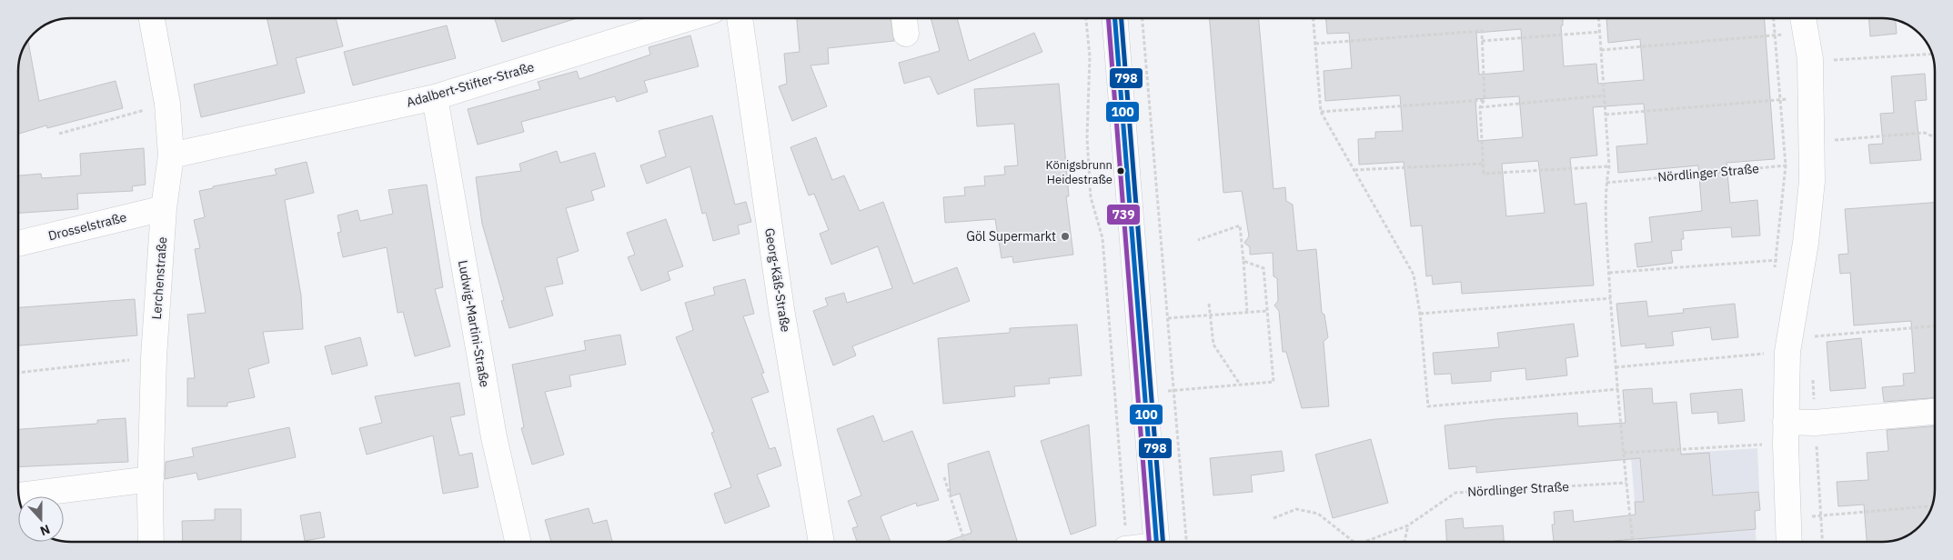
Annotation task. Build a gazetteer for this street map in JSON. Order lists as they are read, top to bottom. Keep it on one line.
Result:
{"streets":{"street":["Adalbert-Stifter-Straße","Drosselstraße","Lerchenstraße","Georg-Käß-Straße","Ludwig-Martini-Straße"],"path":["Nördlinger Straße"]},"crossings":[["Adalbert-Stifter-Straße","Lerchenstraße"],["Adalbert-Stifter-Straße","Ludwig-Martini-Straße"],["Drosselstraße","Lerchenstraße"]],"places":["Königsbrunn Heidestraße","Göl Supermarkt"],"lines":["transit line 100","transit line 739","transit line 798"],"north":"bottom"}
